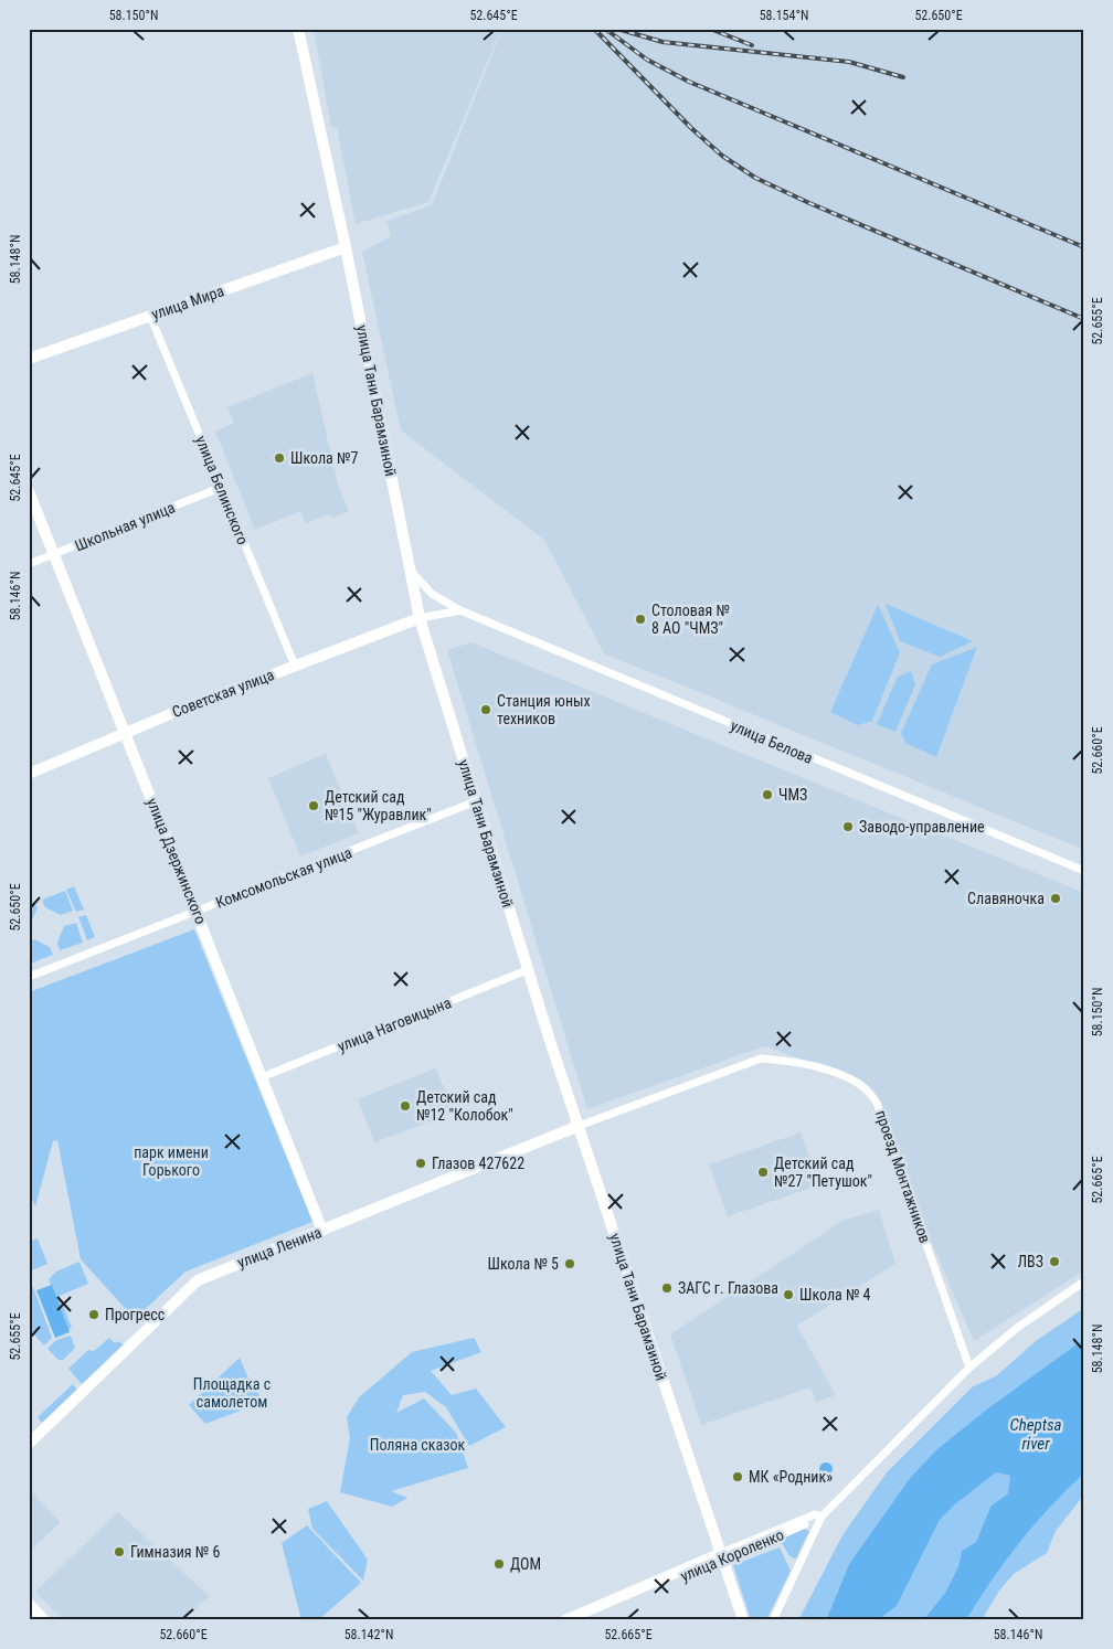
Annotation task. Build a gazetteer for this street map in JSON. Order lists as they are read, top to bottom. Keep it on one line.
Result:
{"streets":{"street":["улица Мира","улица Тани Барамзиной","улица Белинского","Школьная улица","Советская улица","улица Белова","улица Дзержинского","Комсомольская улица","улица Наговицына","проезд Монтажников","улица Ленина","улица Короленко"]},"crossings":[["улица Мира","улица Тани Барамзиной"],["улица Мира","улица Белинского"],["улица Тани Барамзиной","Советская улица"],["улица Тани Барамзиной","улица Белова"],["улица Тани Барамзиной","Комсомольская улица"],["улица Тани Барамзиной","улица Наговицына"],["улица Тани Барамзиной","проезд Монтажников"],["улица Тани Барамзиной","улица Ленина"],["улица Тани Барамзиной","улица Короленко"],["улица Белинского","Школьная улица"],["улица Белинского","Советская улица"],["Школьная улица","улица Дзержинского"],["Советская улица","улица Дзержинского"],["улица Дзержинского","Комсомольская улица"],["улица Дзержинского","улица Наговицына"],["улица Дзержинского","улица Ленина"],["проезд Монтажников","улица Ленина"]],"water":["Cheptsa river"],"parks":["парк имени Горького","Площадка с самолетом","Поляна сказок"],"places":["Школа №7","Столовая № 8 АО \"ЧМЗ\"","Станция юных техников","ЧМЗ","Детский сад №15 \"Журавлик\"","Заводо-управление","Славяночка","Детский сад №12 \"Колобок\"","Глазов 427622","Детский сад №27 \"Петушок\"","ЛВЗ","Школа № 5","ЗАГС г. Глазова","Школа № 4","Прогресс","МК «Родник»","Гимназия № 6","ДОМ"],"coordinates":["58.150°N","52.645°E","58.154°N","52.650°E","58.148°N","52.655°E","58.146°N","52.660°E","52.665°E","58.142°N"]}
